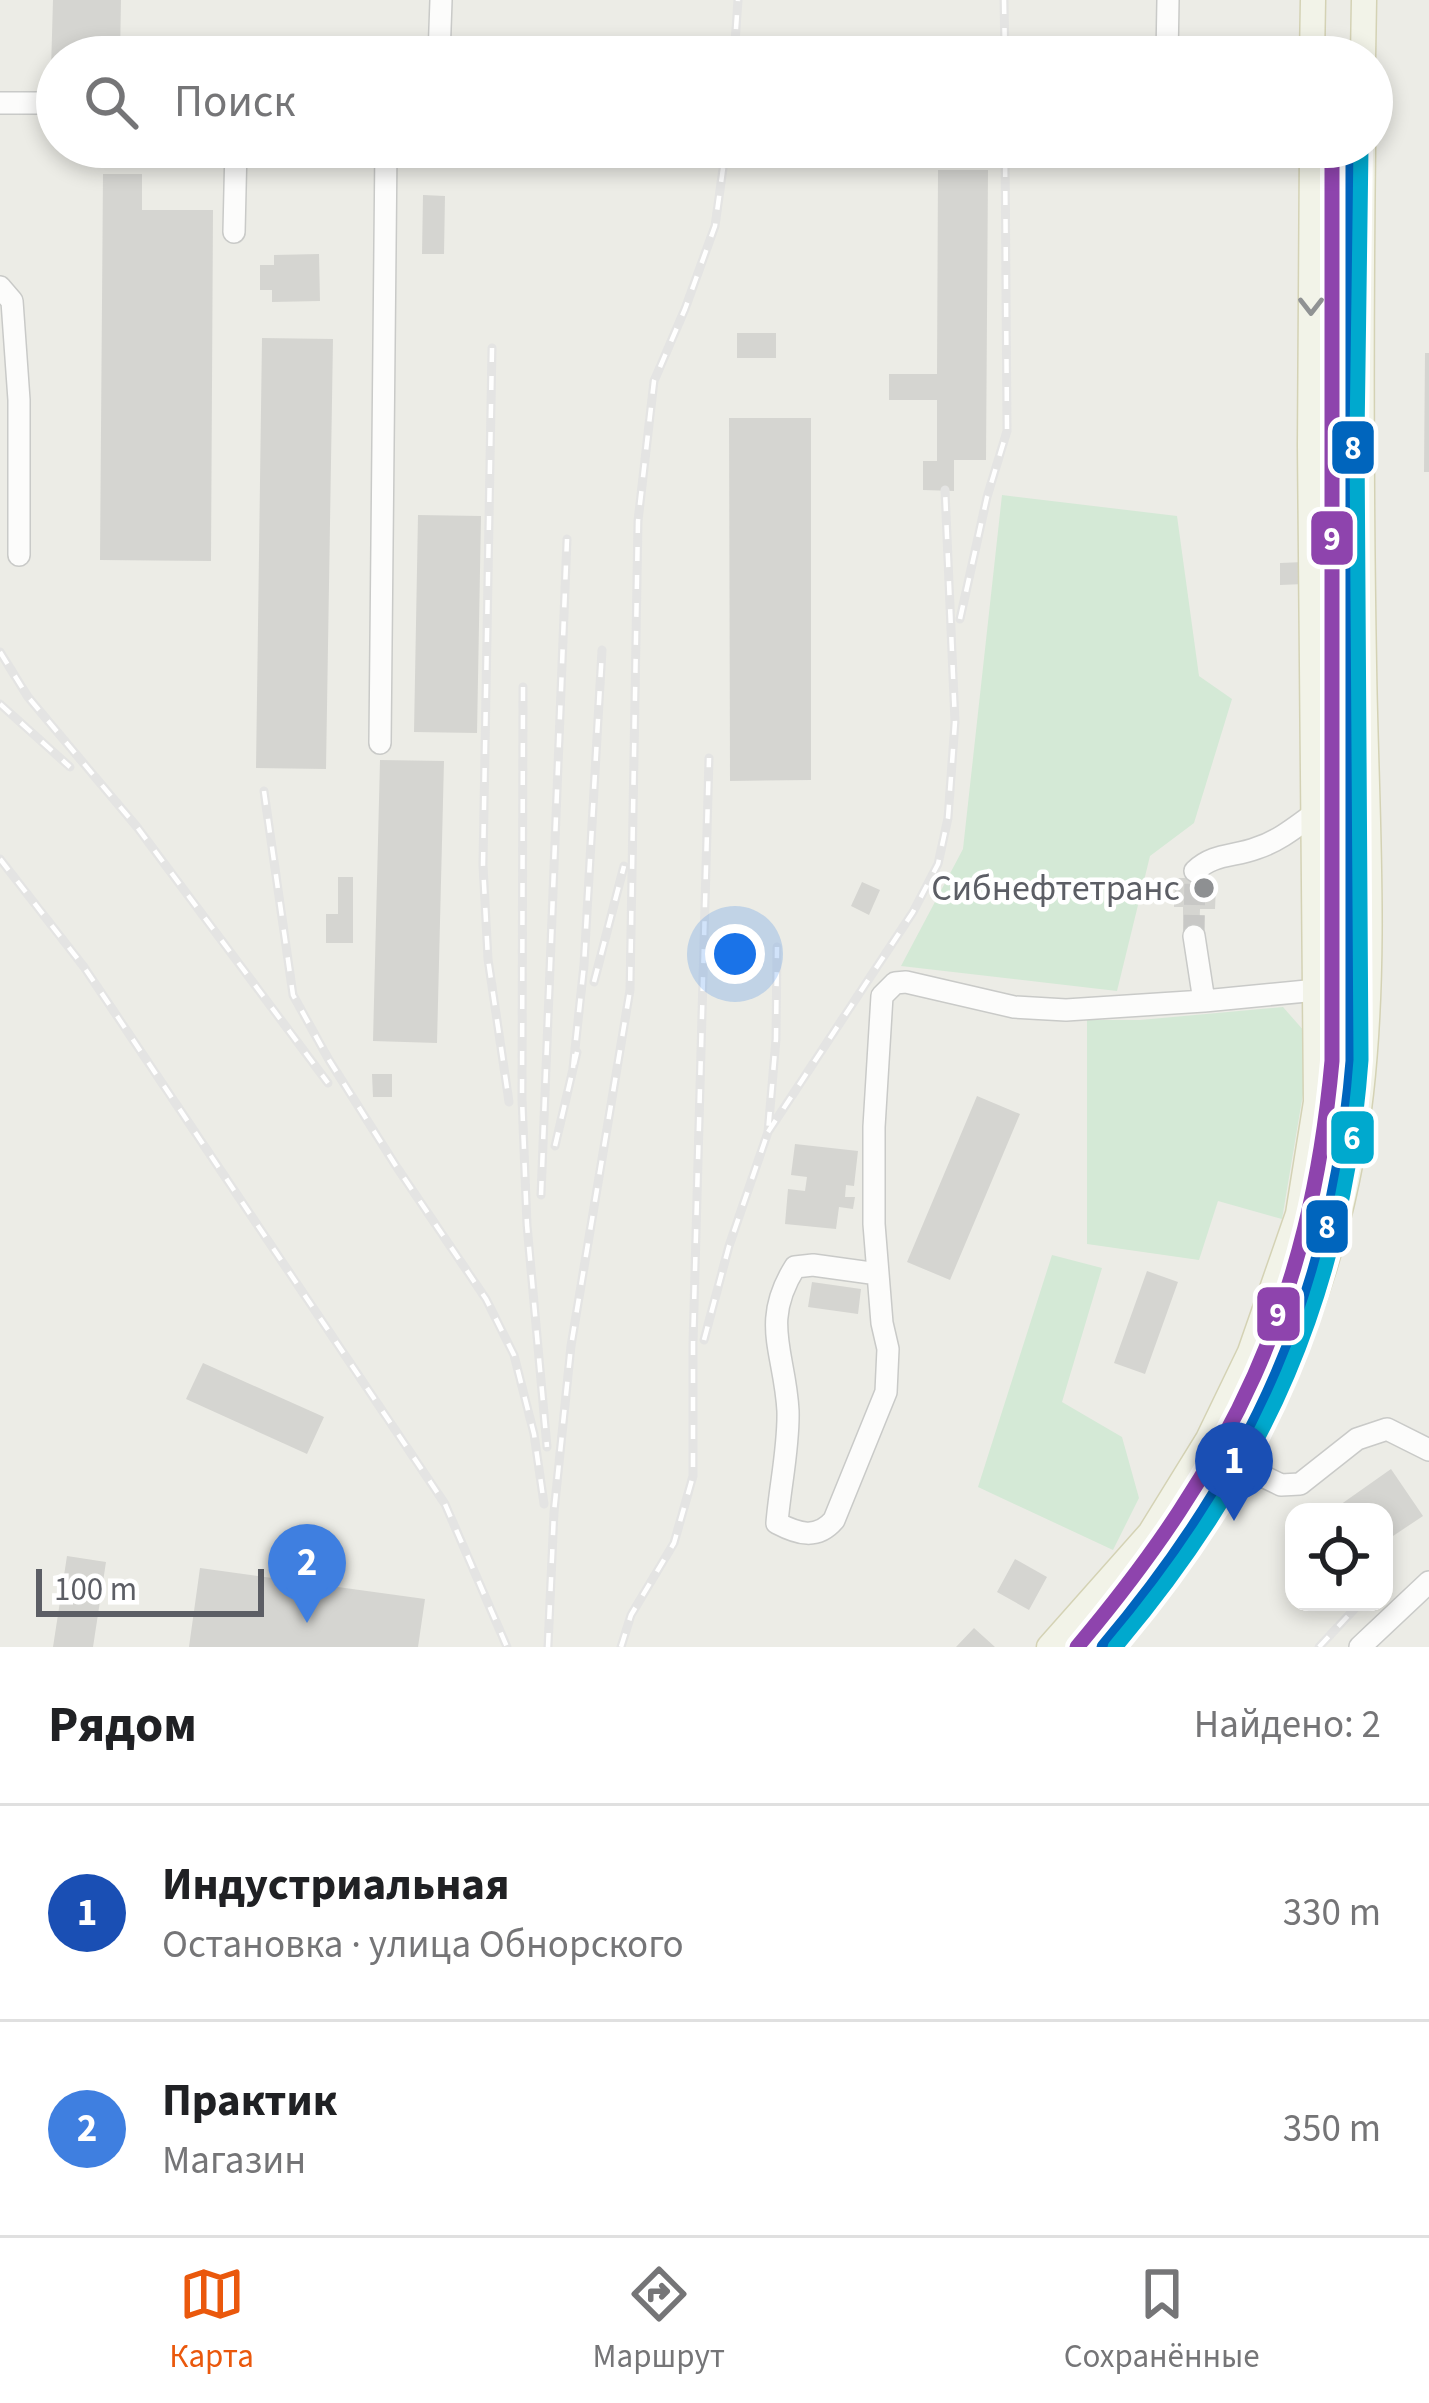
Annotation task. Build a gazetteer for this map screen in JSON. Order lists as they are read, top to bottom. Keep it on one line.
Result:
{"places":["Сибнефтетранс"],"lines":["transit line 9","transit line 8","transit line 6"],"scale_bar":"100 m","page":{"search":"Поиск","pins":["1","2"],"scale":"100 m","heading":["Рядом","Найдено: 2"],"list":[{"mark":"1","name":"Индустриальная","note":"Остановка · улица Обнорского","value":"330 m"},{"mark":"2","name":"Практик","note":"Магазин","value":"350 m"}],"nav":["Карта","Маршрут","Сохранённые"]}}
